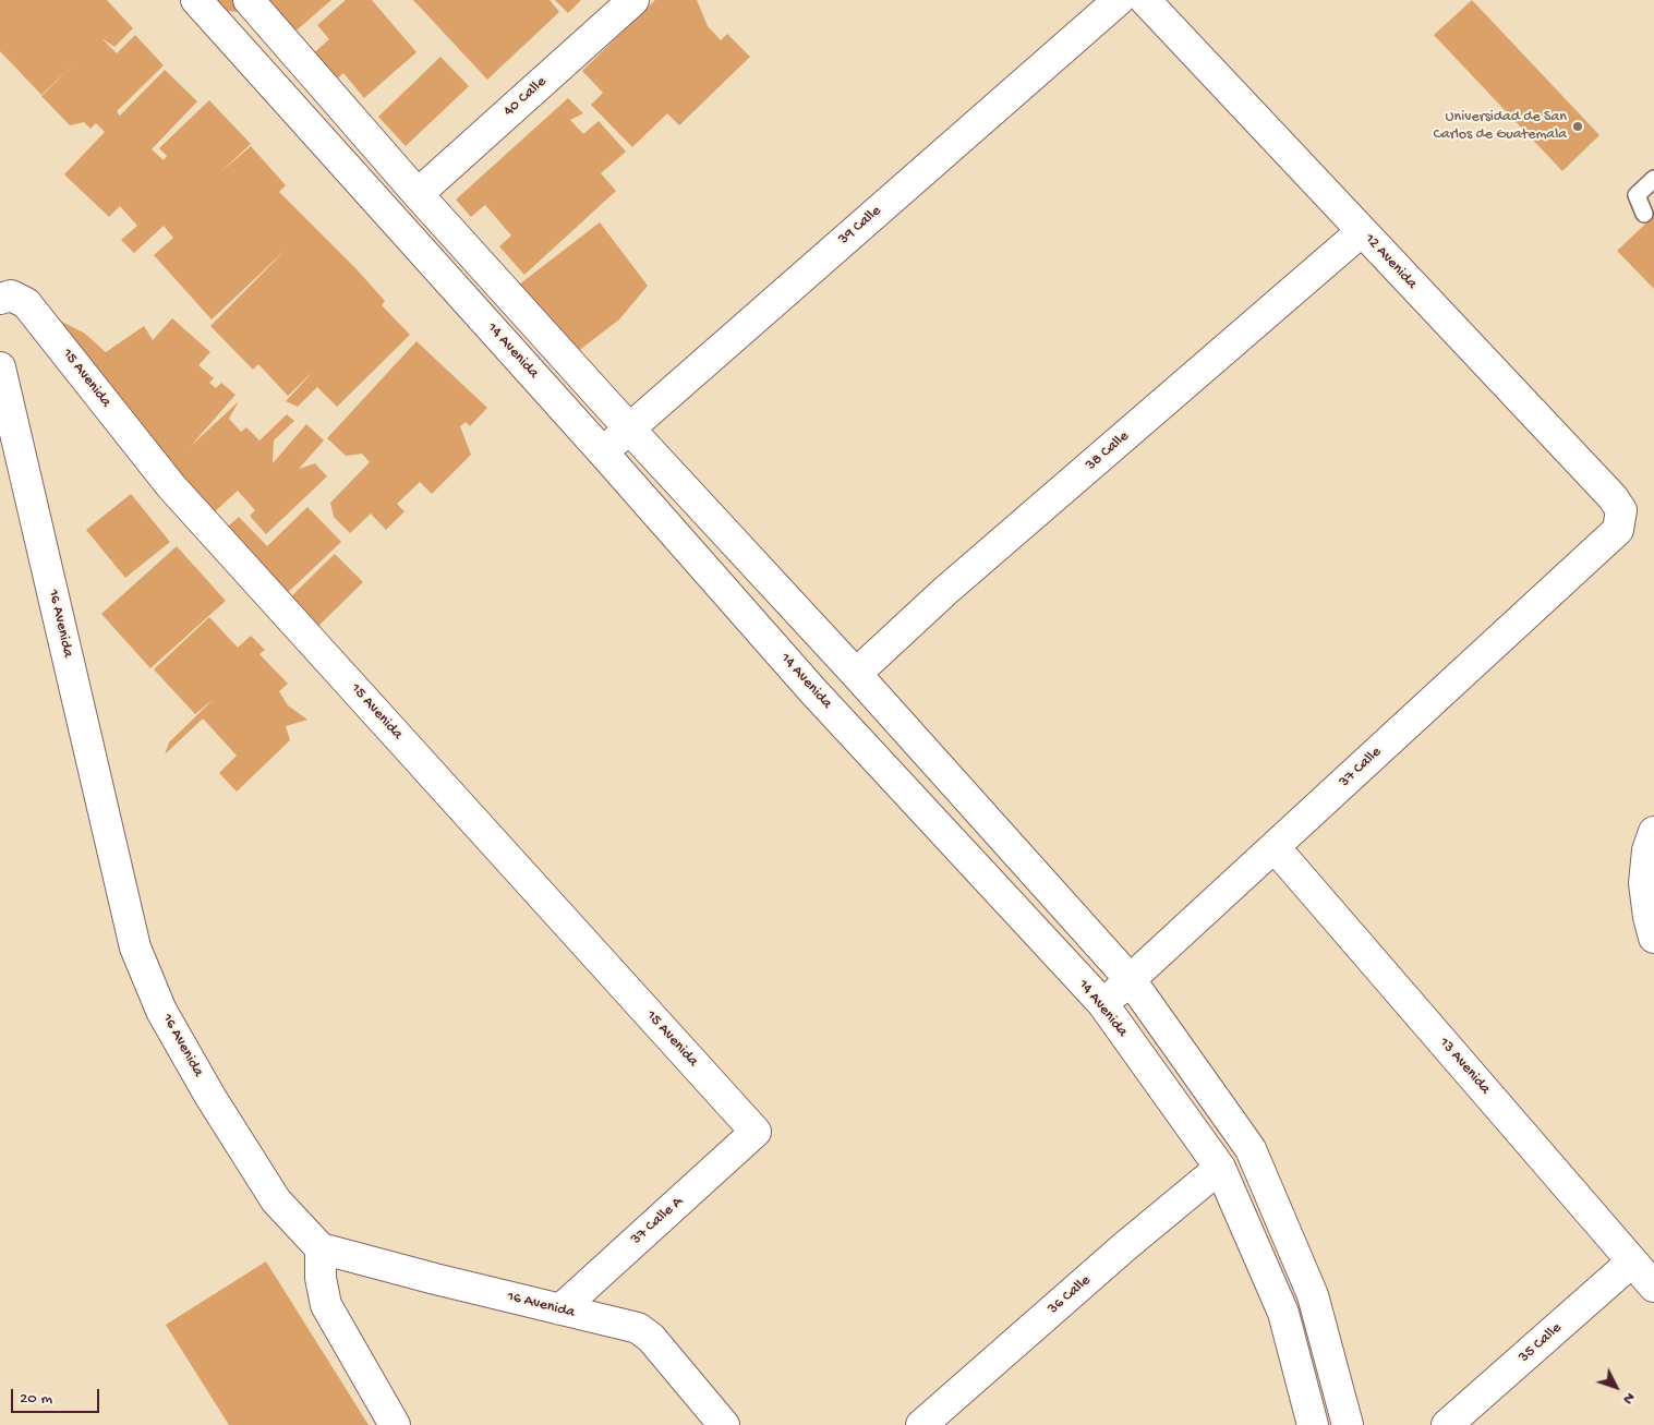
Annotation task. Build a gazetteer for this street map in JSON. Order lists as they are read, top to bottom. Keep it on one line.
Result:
{"streets":{"street":["40 Calle","39 Calle","12 Avenida","14 Avenida","15 Avenida","38 Calle","16 Avenida","37 Calle","13 Avenida","37 Calle A","36 Calle","35 Calle"]},"crossings":[["39 Calle","14 Avenida"],["12 Avenida","38 Calle"],["12 Avenida","37 Calle"],["14 Avenida","37 Calle"],["14 Avenida","36 Calle"],["15 Avenida","37 Calle A"],["16 Avenida","37 Calle A"],["37 Calle","13 Avenida"],["13 Avenida","35 Calle"]],"places":["Universidad de San Carlos de Guatemala"],"scale_bar":"20 m","north":"bottom right"}
